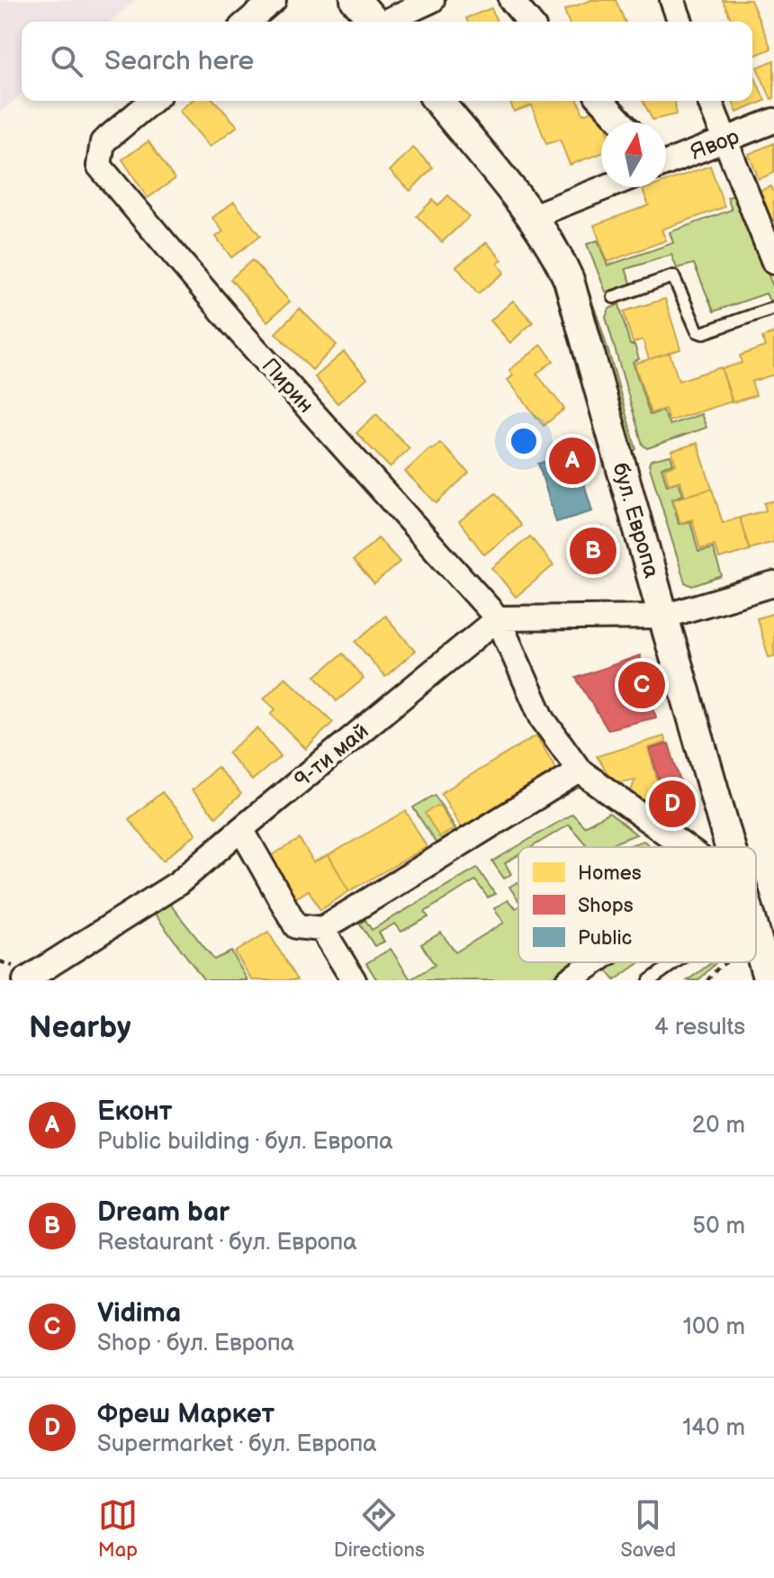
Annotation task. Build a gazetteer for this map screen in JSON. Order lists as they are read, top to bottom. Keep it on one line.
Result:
{"streets":{"street":["Явор","Пирин","бул. Европа","9-ти май"]},"crossings":[["Пирин","9-ти май"]],"legend":["Homes","Shops","Public"],"north":"top","page":{"search":"Search here","pins":["A","B","C","D"],"heading":["Nearby","4 results"],"list":[{"mark":"A","name":"Еконт","note":"Public building · бул. Европа","value":"20 m"},{"mark":"B","name":"Dream bar","note":"Restaurant · бул. Европа","value":"50 m"},{"mark":"C","name":"Vidima","note":"Shop · бул. Европа","value":"100 m"},{"mark":"D","name":"Фреш Маркет","note":"Supermarket · бул. Европа","value":"140 m"}],"nav":["Map","Directions","Saved"]}}
